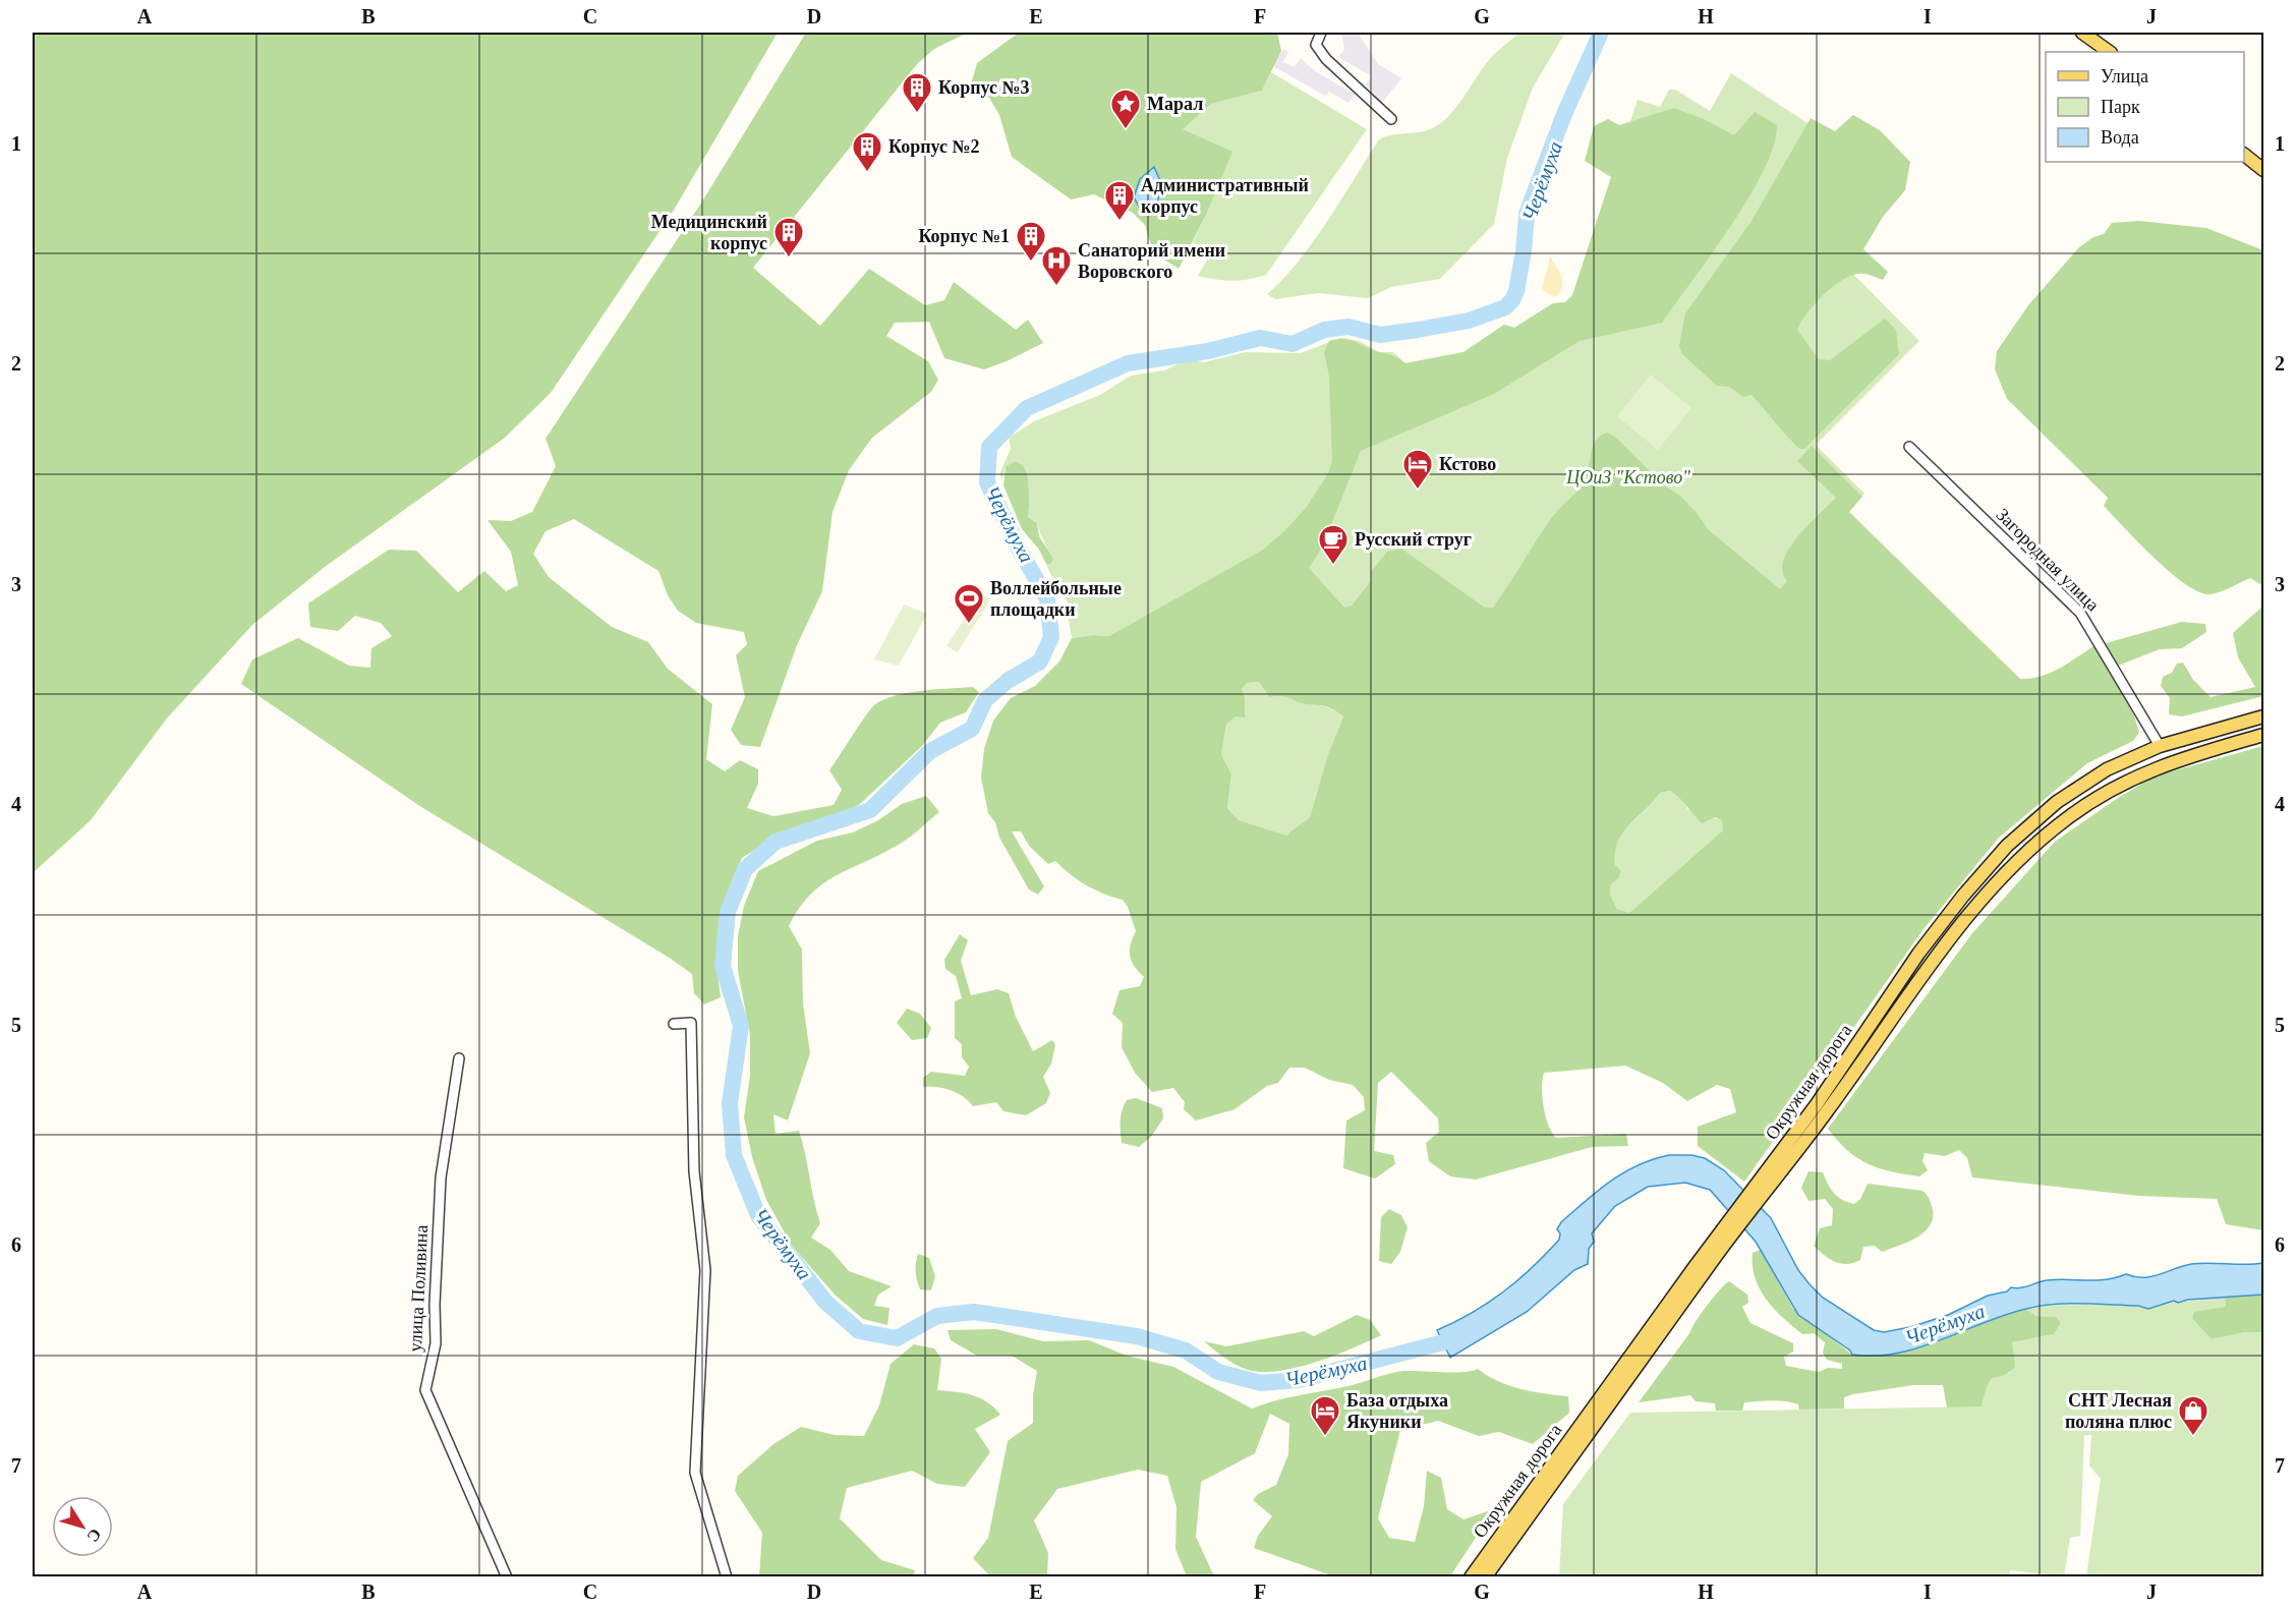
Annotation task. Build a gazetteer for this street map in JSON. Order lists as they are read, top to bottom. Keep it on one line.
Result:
{"streets":{"main road":["Окружная дорога"],"street":["Загородная улица","улица Поливина"]},"crossings":[["Загородная улица","Окружная дорога"]],"water":["Черёмуха"],"parks":["ЦОиЗ \"Кстово\""],"places":{"building":["Корпус №3","Корпус №2","Административный корпус","Медицинский корпус","Корпус №1"],"place":["Марал"],"hospital":["Санаторий имени Воровского"],"hotel":["Кстово","База отдыха Якуники"],"cafe":["Русский струг"],"sports":["Воллейбольные площадки"],"shop":["СНТ Лесная поляна плюс"]},"legend":["Улица","Парк","Вода"],"north":"bottom right","grid":{"columns":["A","B","C","D","E","F","G","H","I","J"],"rows":["1","2","3","4","5","6","7"]}}
